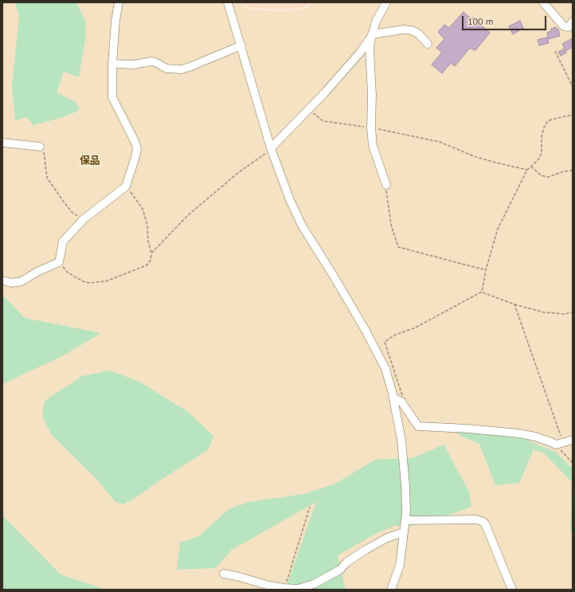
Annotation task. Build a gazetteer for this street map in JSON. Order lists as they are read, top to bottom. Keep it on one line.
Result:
{"districts":["保品"],"scale_bar":"100 m"}
